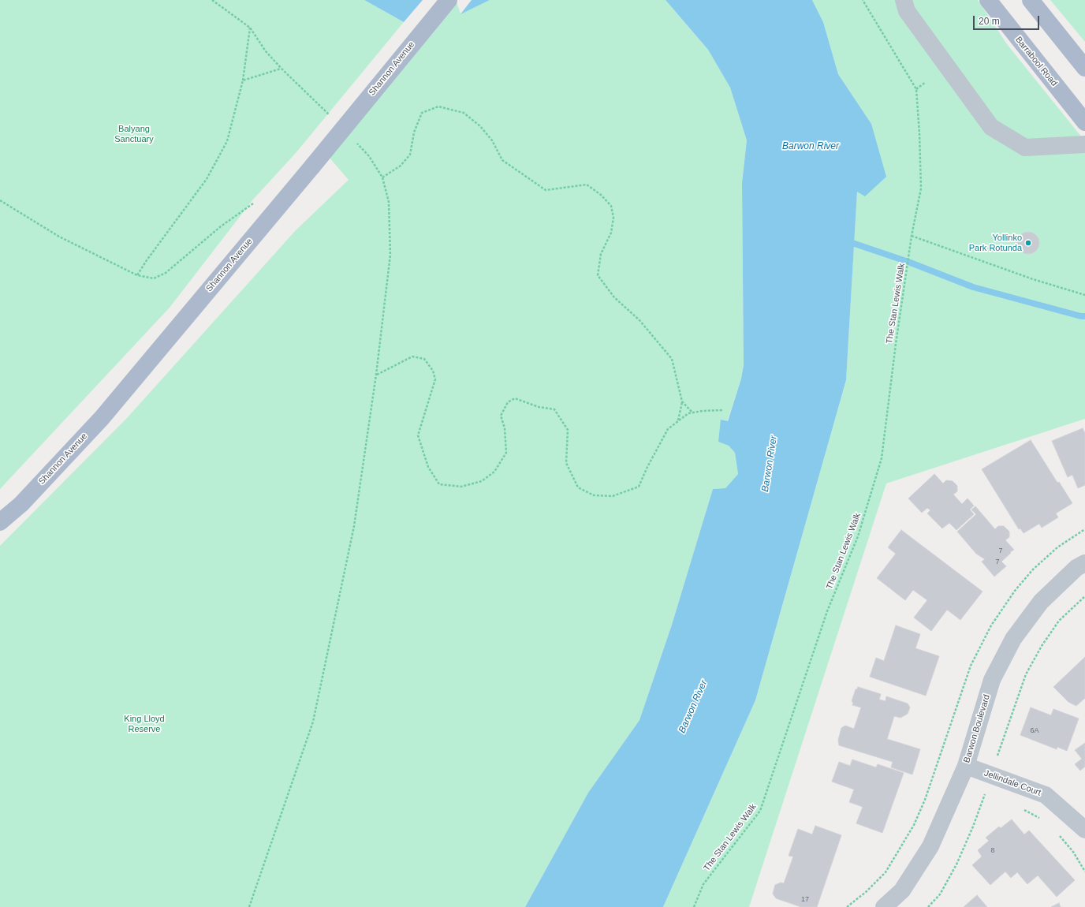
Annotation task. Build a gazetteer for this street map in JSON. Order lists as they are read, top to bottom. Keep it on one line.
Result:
{"streets":{"main road":["Barrabool Road","Shannon Avenue"],"street":["Barwon Boulevard","Jellindale Court"],"path":["The Stan Lewis Walk"]},"crossings":[["Barwon Boulevard","Jellindale Court"]],"water":["Barwon River"],"parks":["Balyang Sanctuary","King Lloyd Reserve"],"places":["Yollinko Park Rotunda"],"house_numbers":["7","7","6A","8","17"],"scale_bar":"20 m"}
